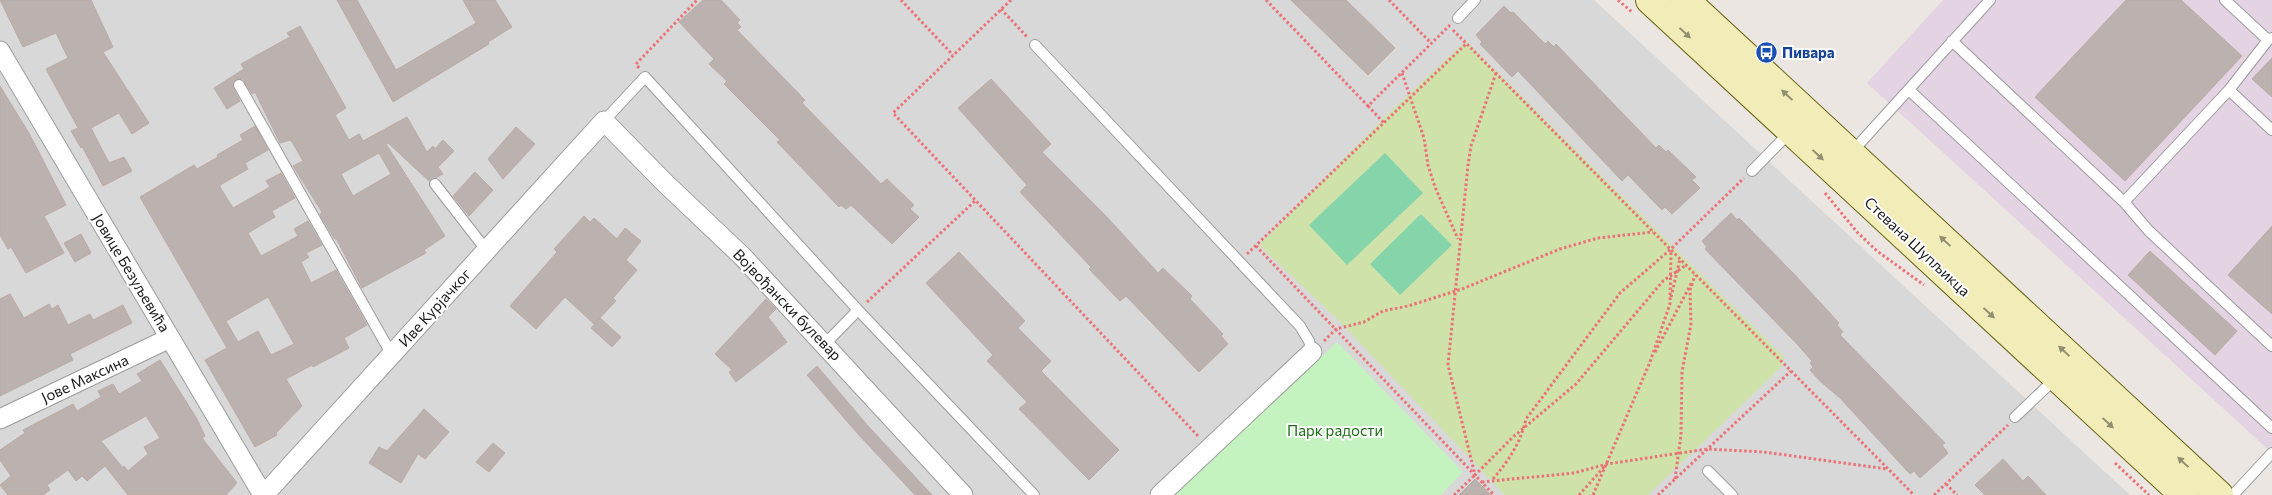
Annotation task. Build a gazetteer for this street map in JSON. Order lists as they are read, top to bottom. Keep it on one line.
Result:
{"streets":{"main road":["Стевана Шупљикца"],"street":["Јовице Безуљевића","Војвођански булевар","Иве Курјачког","Јове Максина"]},"crossings":[["Јовице Безуљевића","Иве Курјачког"],["Јовице Безуљевића","Јове Максина"],["Војвођански булевар","Иве Курјачког"]],"parks":["Парк радости"],"places":{"bus stop":["Пивара"]}}
